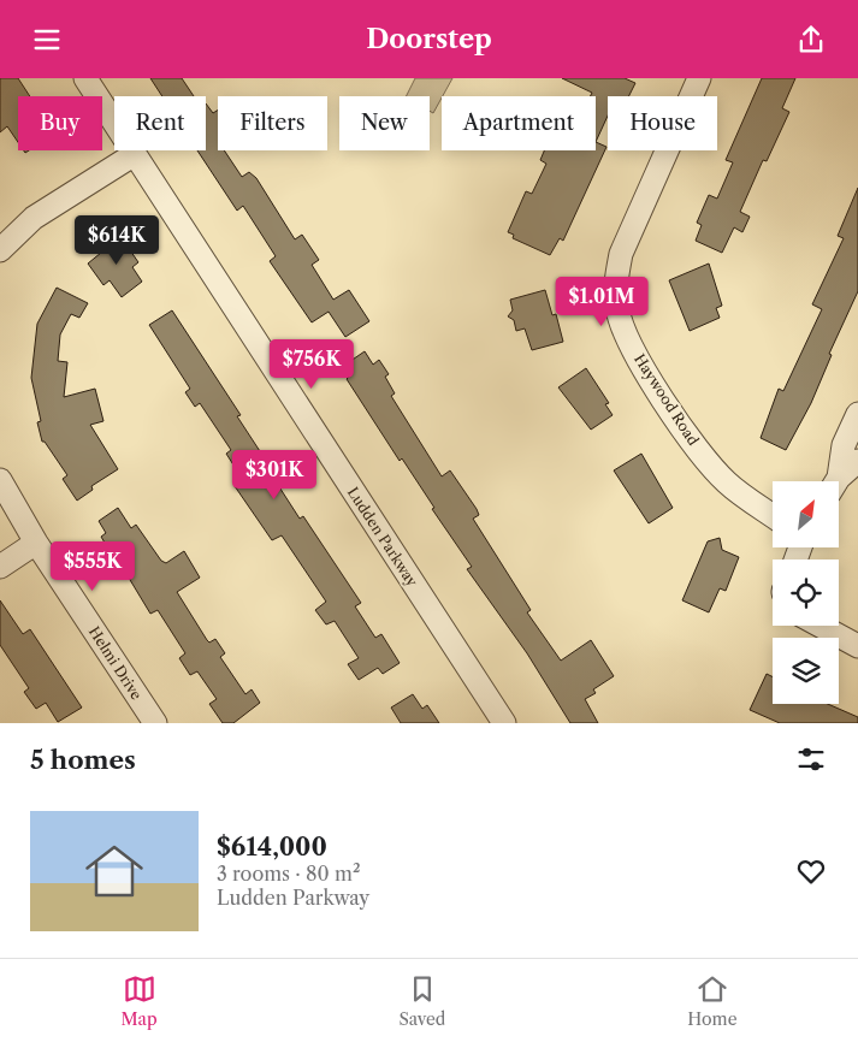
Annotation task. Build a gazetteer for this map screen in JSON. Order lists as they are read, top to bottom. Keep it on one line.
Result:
{"streets":{"street":["Haywood Road","Ludden Parkway","Helmi Drive"]},"north":"top right","page":{"header":"Doorstep","chip":["Buy","Rent","Filters","New","Apartment","House"],"price":["$614K","$1.01M","$756K","$301K","$555K"],"heading":"5 homes","list":[{"name":"$614,000","note":"3 rooms · 80 m² · Ludden Parkway"}],"tabs":["Map","Saved","Home"]}}
